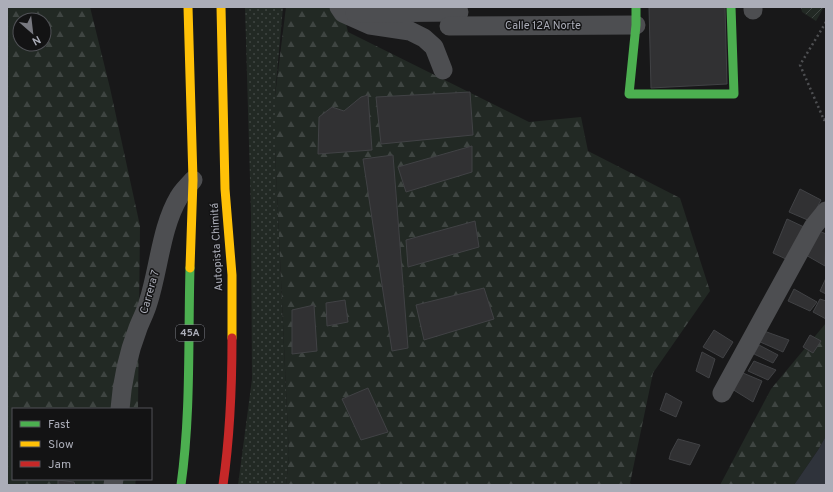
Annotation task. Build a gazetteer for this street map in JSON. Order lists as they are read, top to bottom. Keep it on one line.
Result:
{"streets":{"main road":["Autopista Chimitá","45A"],"street":["Calle 12A Norte","Carrera 7"]},"crossings":[["Autopista Chimitá","Carrera 7"]],"legend":["Fast","Slow","Jam"],"north":"bottom right"}
